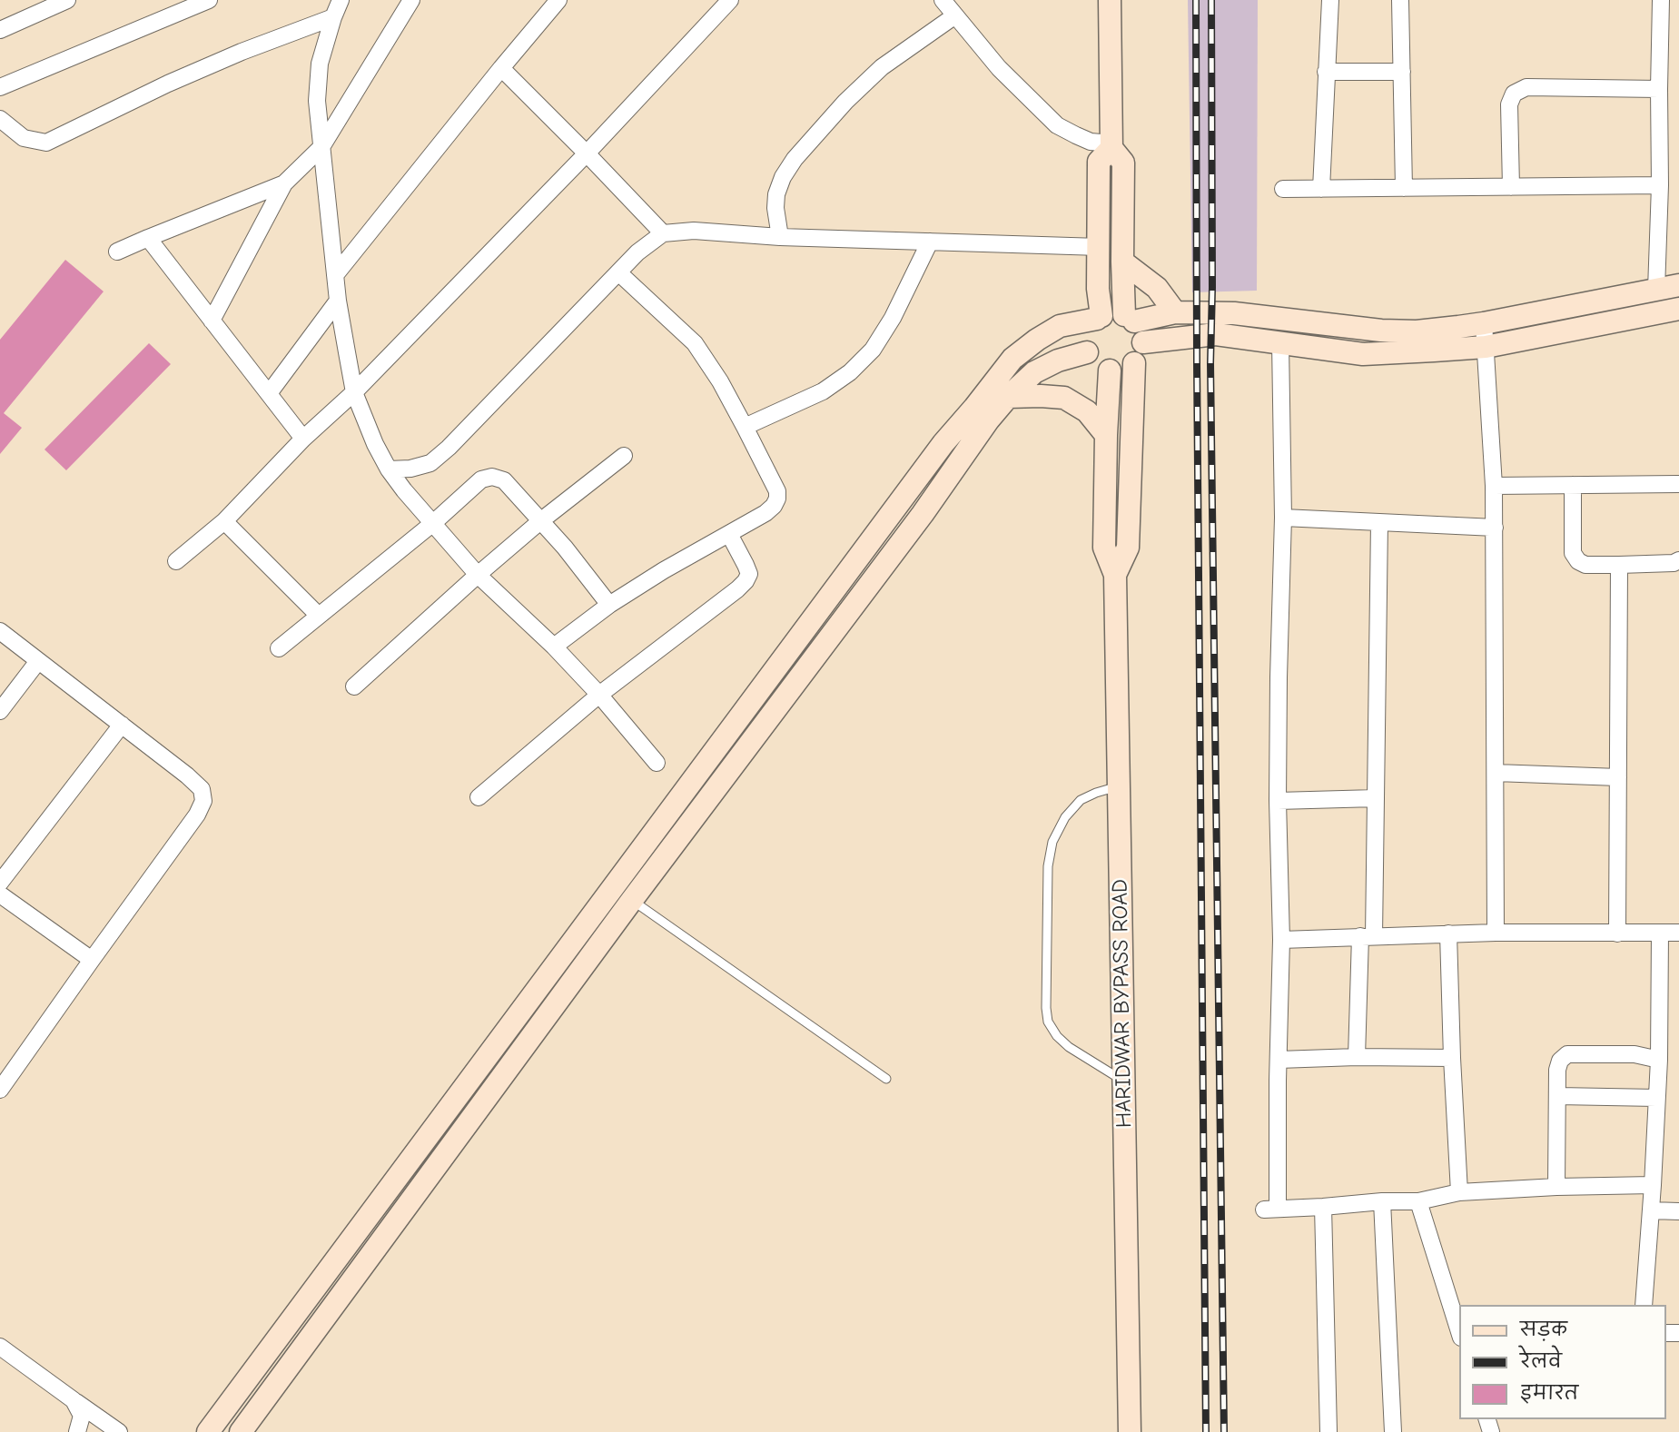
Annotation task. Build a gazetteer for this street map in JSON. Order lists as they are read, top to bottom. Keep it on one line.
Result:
{"streets":{"main road":["HARIDWAR BYPASS ROAD"]},"legend":["सड़क","रेलवे","इमारत"]}
